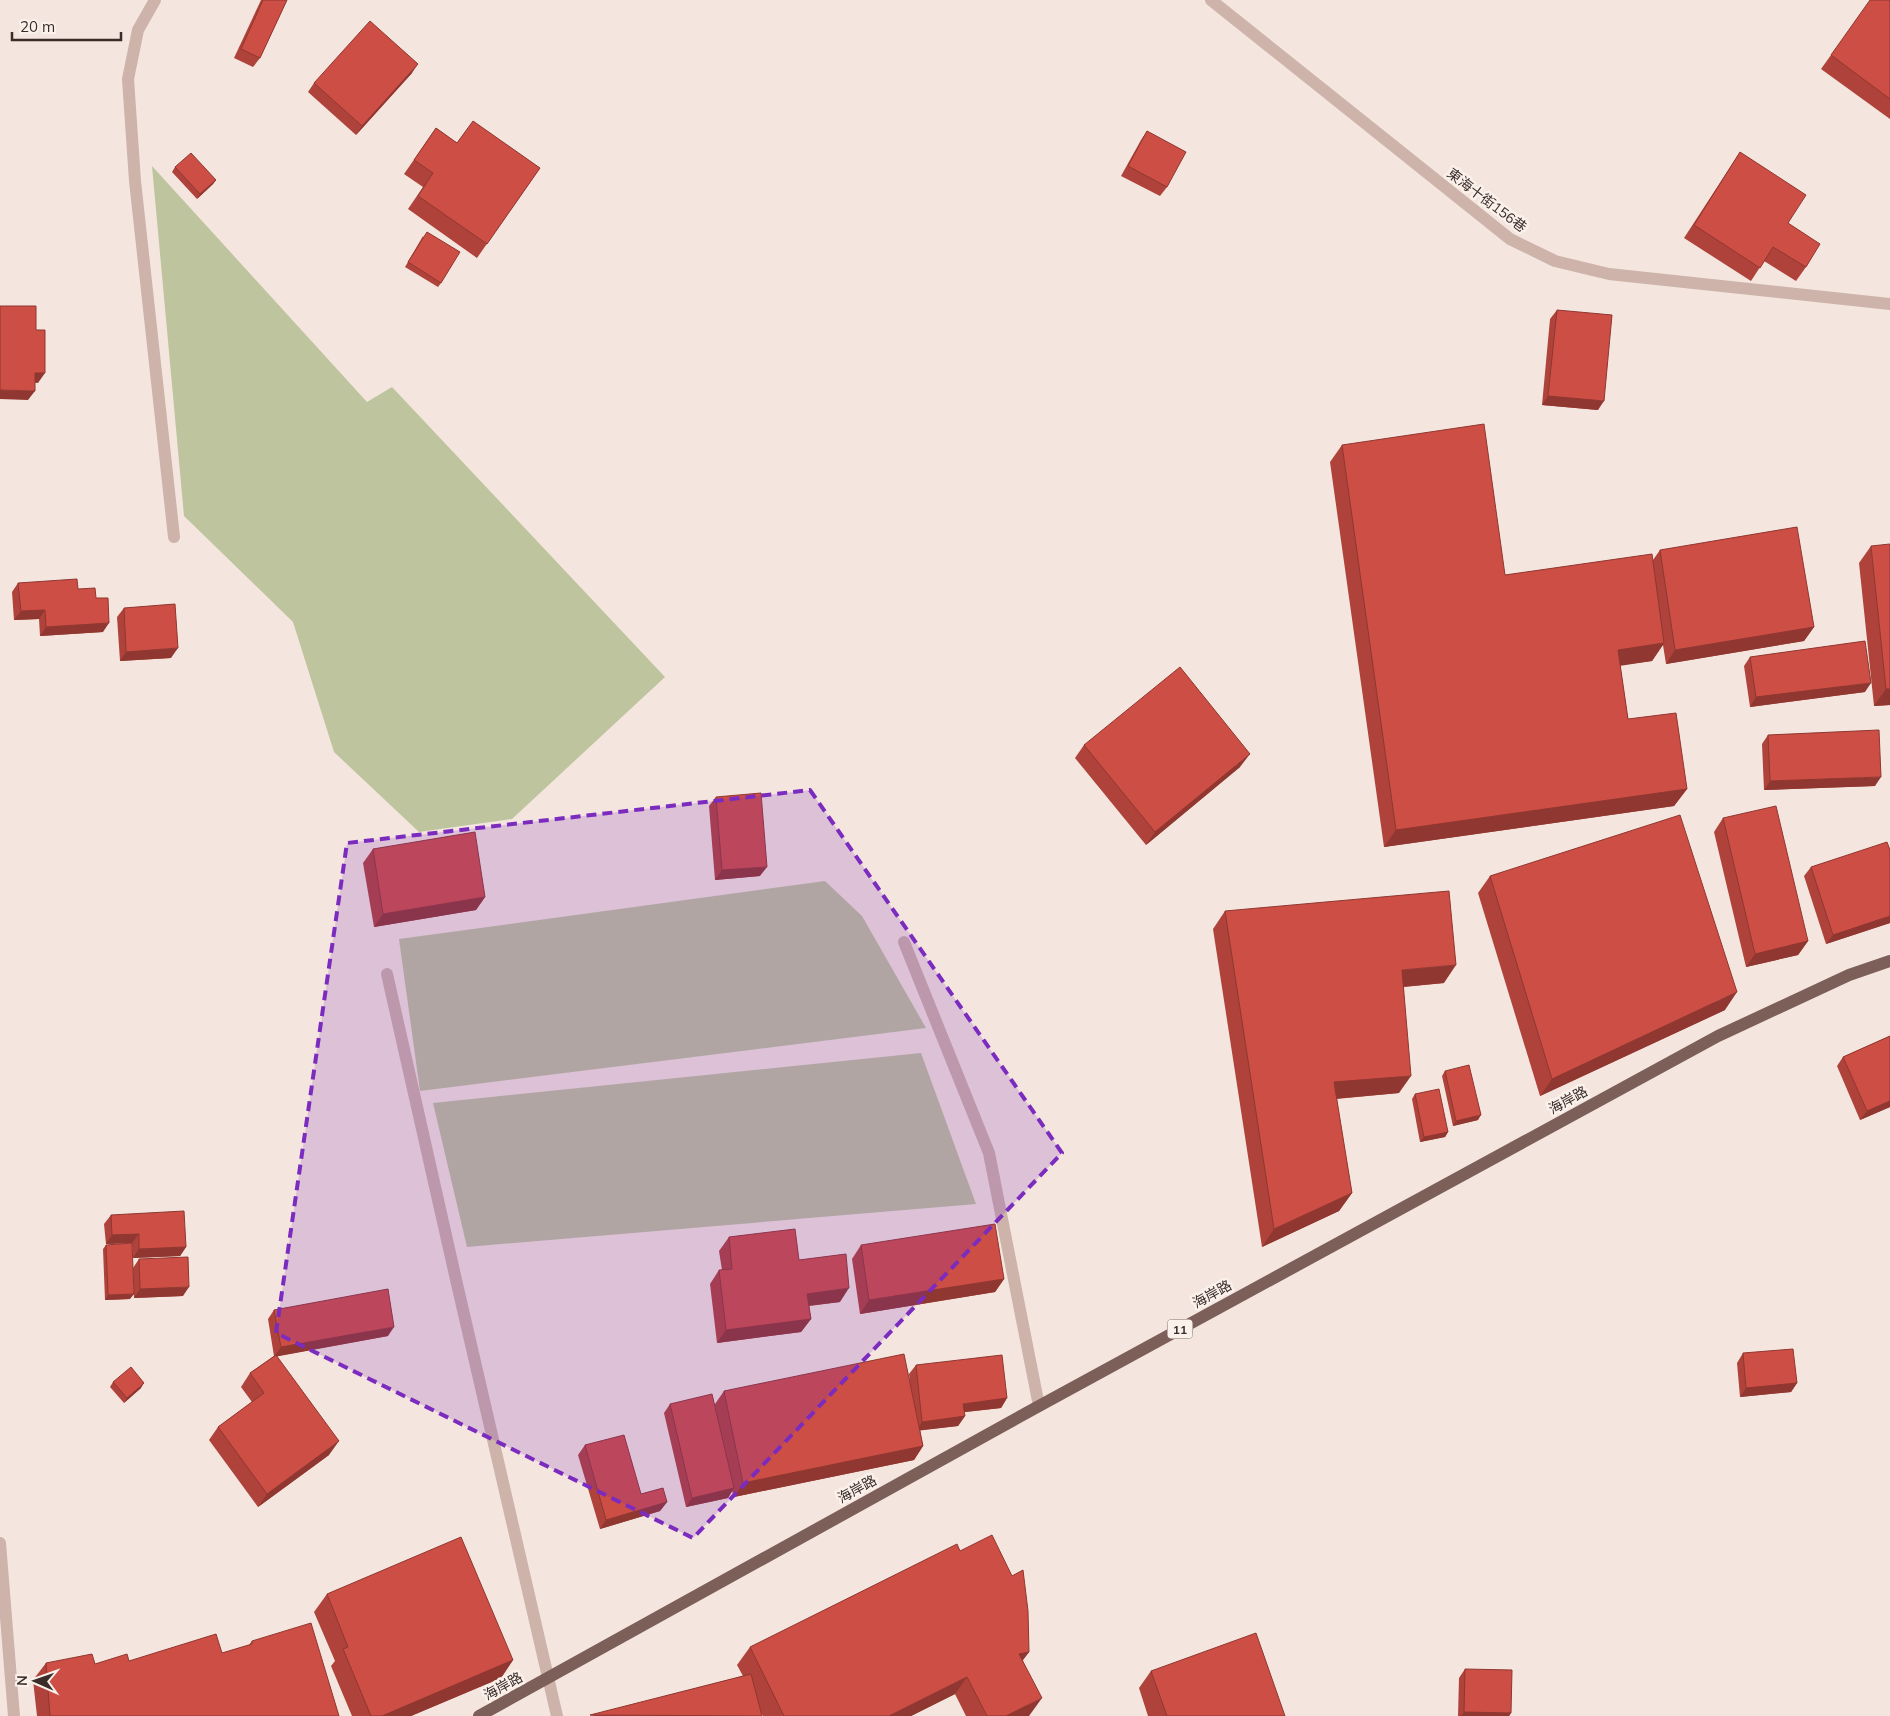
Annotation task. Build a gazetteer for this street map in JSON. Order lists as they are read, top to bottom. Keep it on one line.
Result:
{"streets":{"main road":["海岸路","11"],"street":["東海十街156巷"]},"scale_bar":"20 m","north":"left"}
